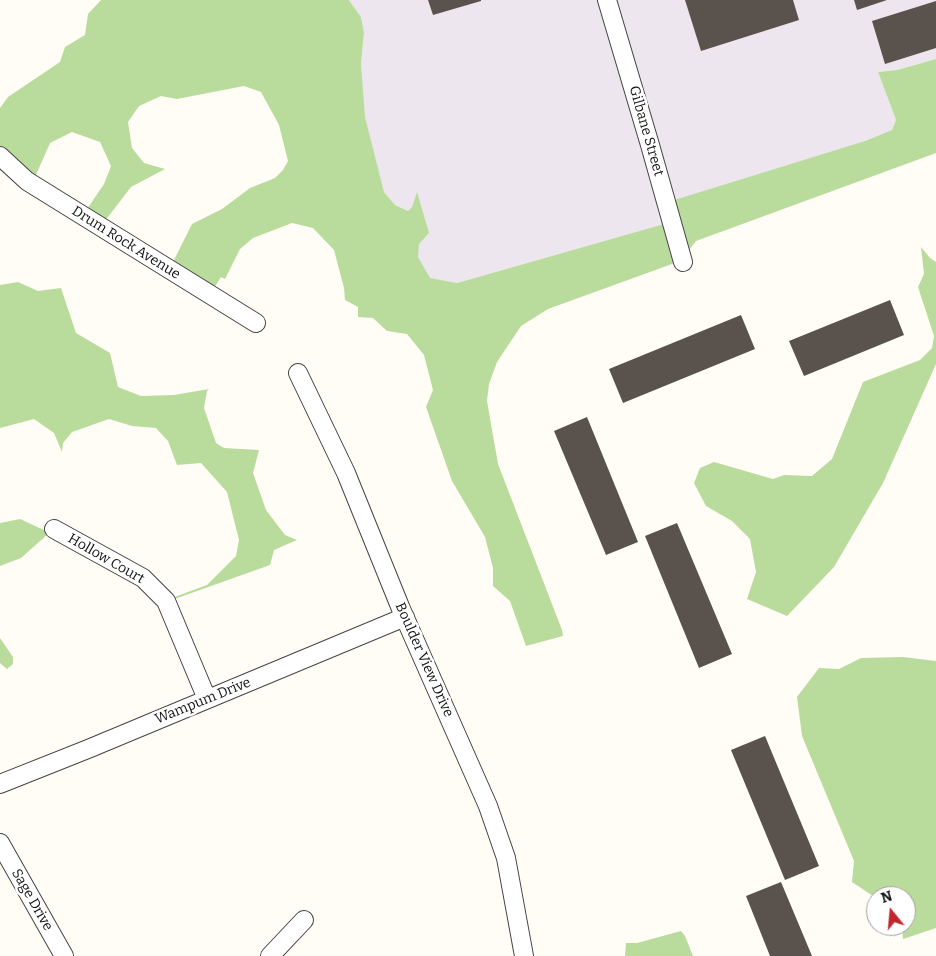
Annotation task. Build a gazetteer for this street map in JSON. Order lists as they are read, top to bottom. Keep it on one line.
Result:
{"streets":{"street":["Gilbane Street","Drum Rock Avenue","Hollow Court","Boulder View Drive","Wampum Drive","Sage Drive"]},"crossings":[["Hollow Court","Wampum Drive"],["Boulder View Drive","Wampum Drive"]],"north":"top"}
